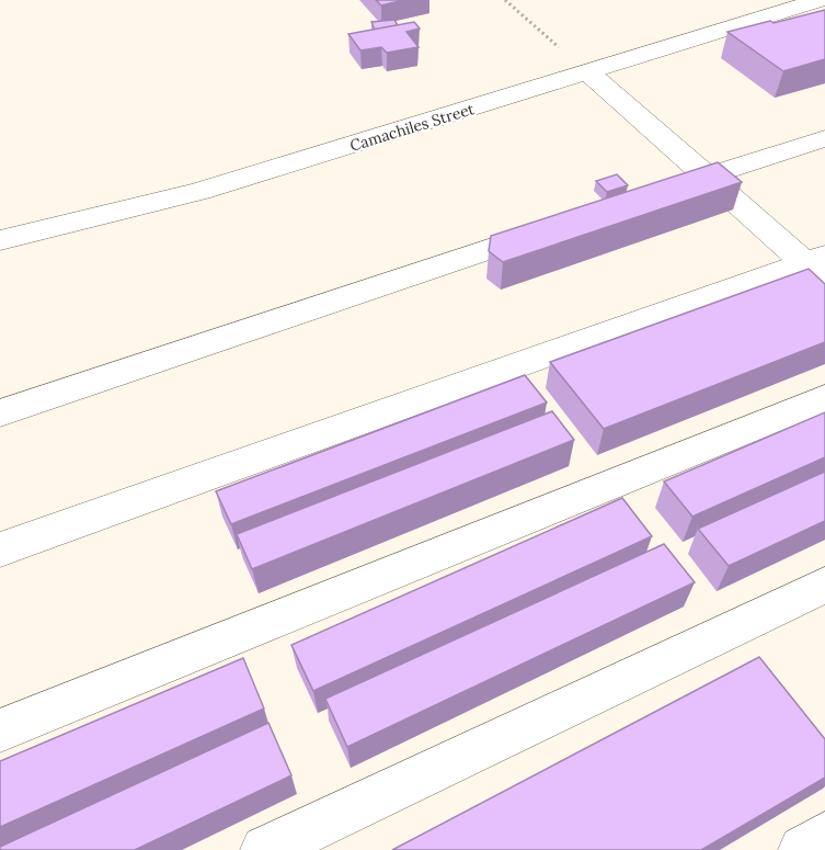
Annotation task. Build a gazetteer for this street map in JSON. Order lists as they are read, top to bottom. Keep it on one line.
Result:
{"streets":{"street":["Camachiles Street"]}}
